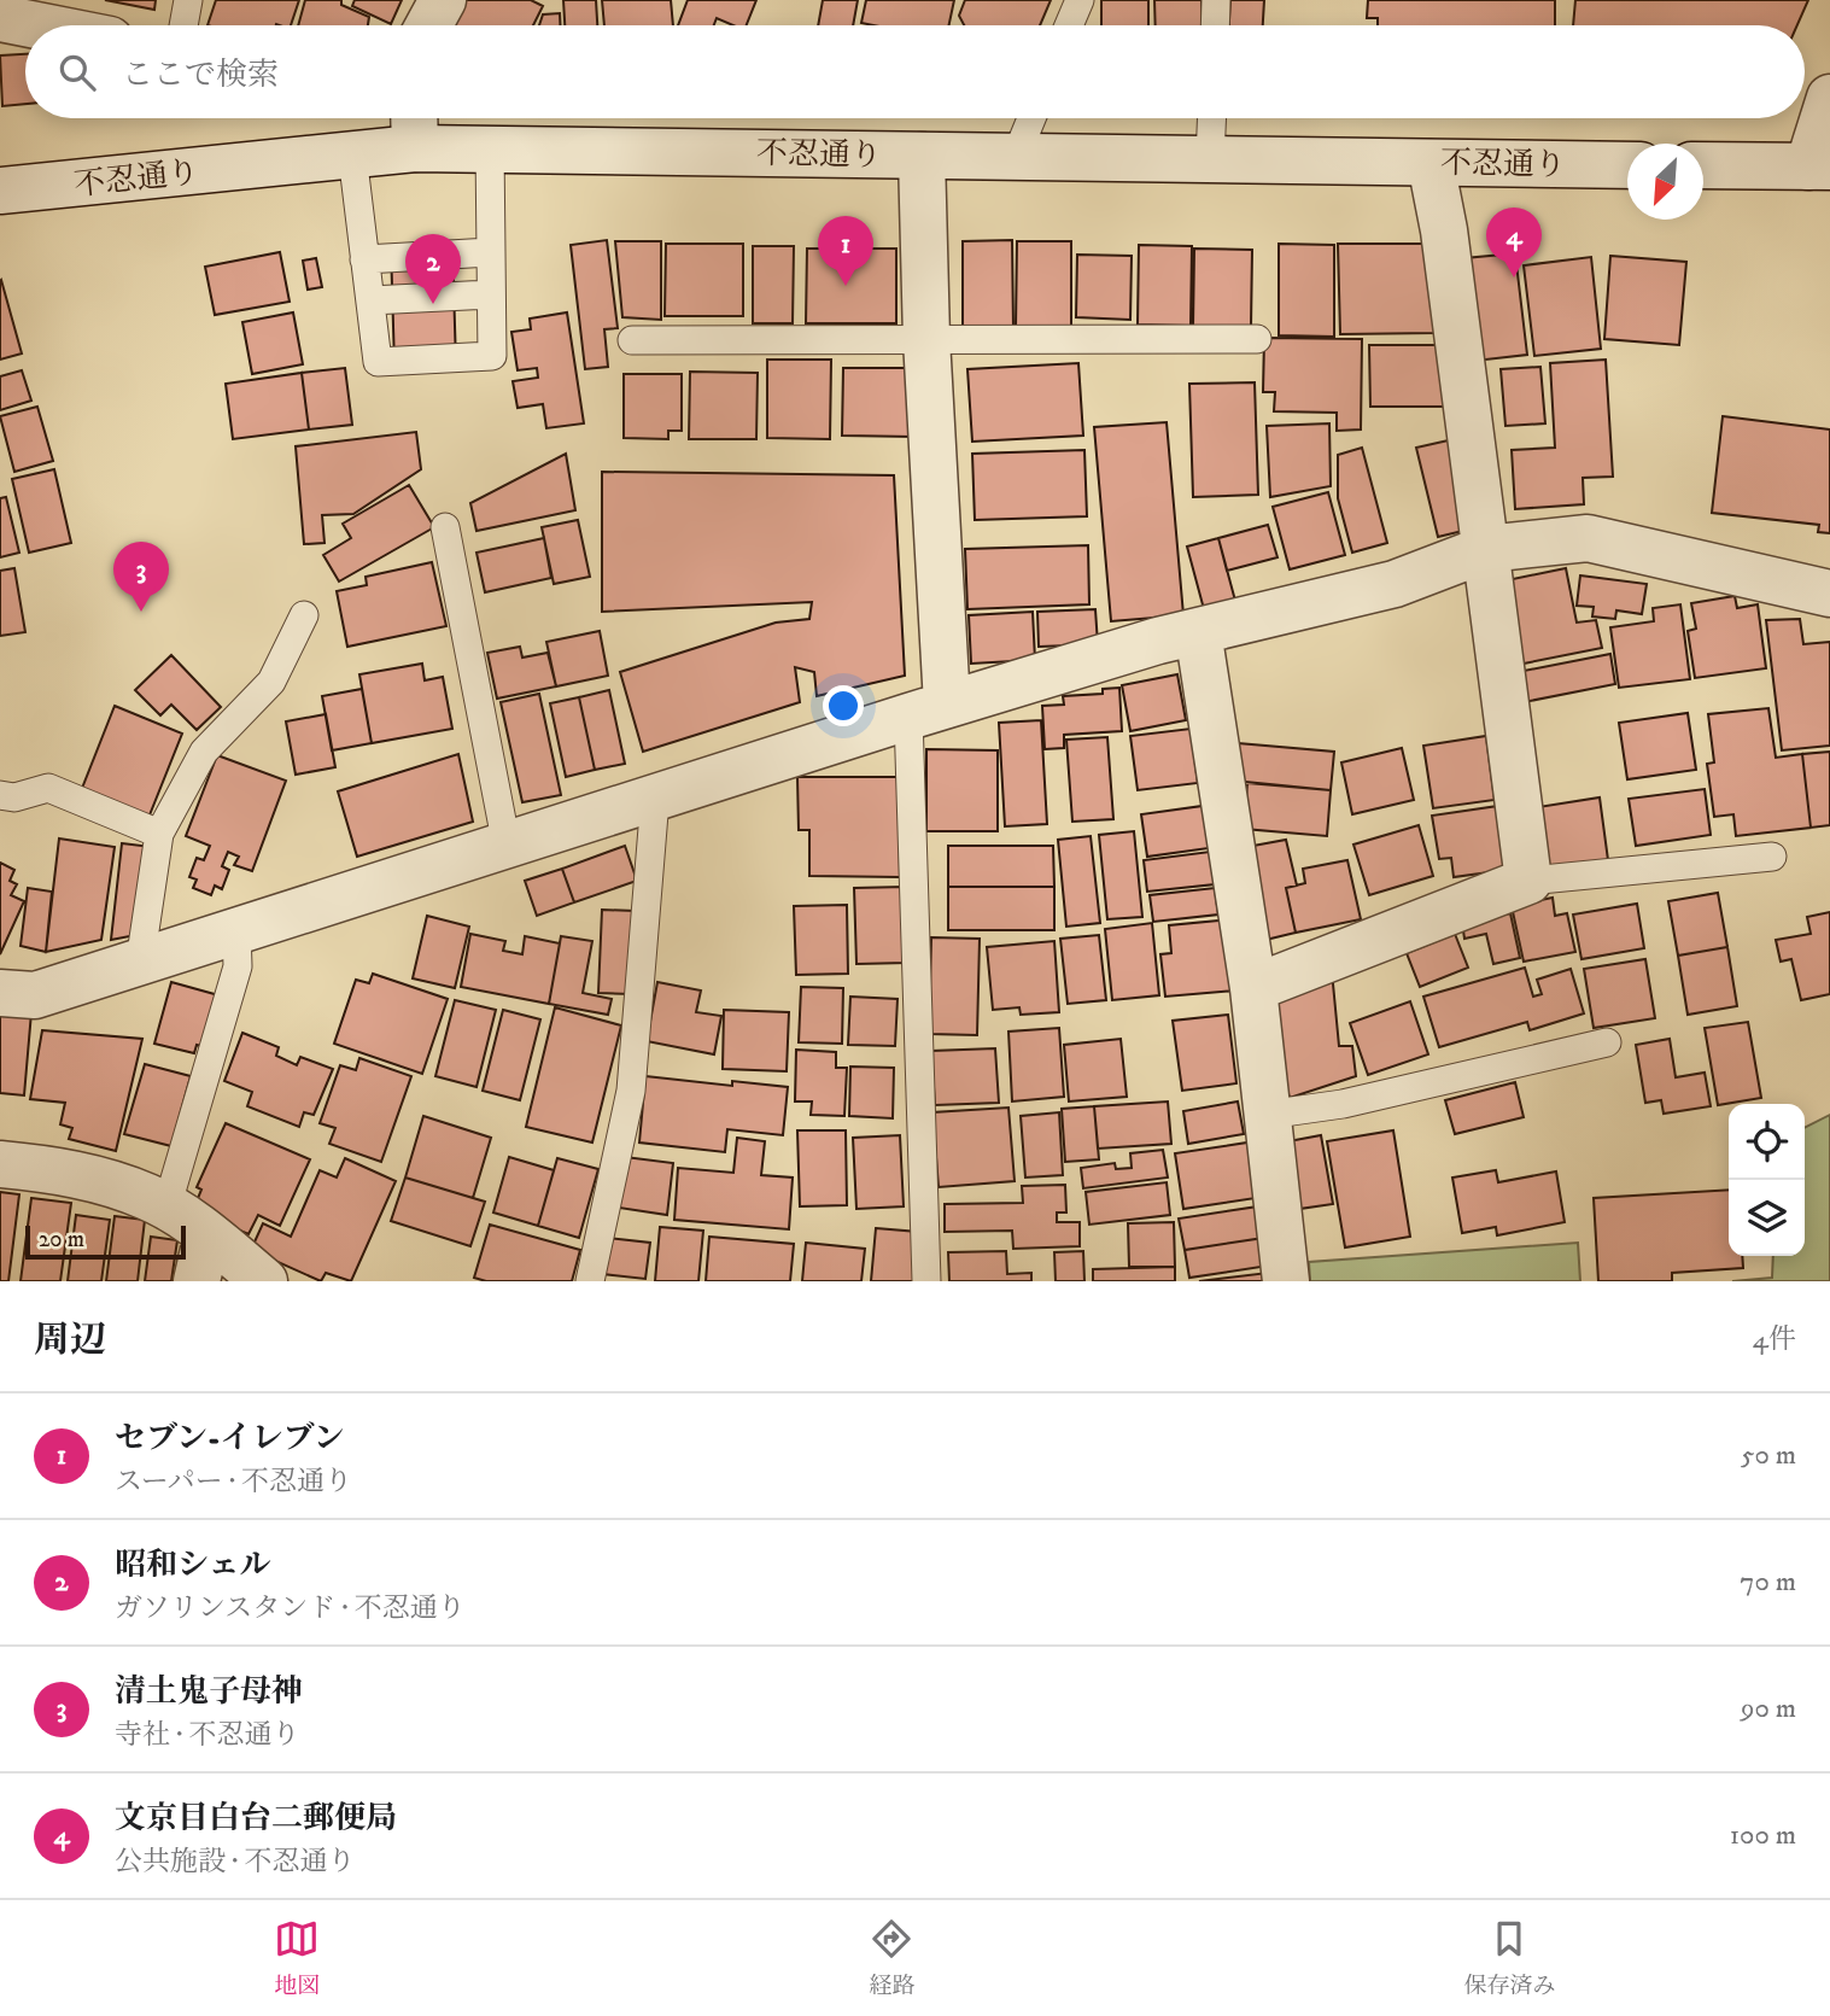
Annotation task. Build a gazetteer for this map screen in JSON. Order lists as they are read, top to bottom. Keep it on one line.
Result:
{"streets":{"street":["不忍通り"]},"scale_bar":"20 m","north":"bottom left","page":{"search":"ここで検索","pins":["4","1","2","3"],"scale":"20 m","heading":["周辺","4件"],"list":[{"mark":"1","name":"セブン-イレブン","note":"スーパー · 不忍通り","value":"50 m"},{"mark":"2","name":"昭和シェル","note":"ガソリンスタンド · 不忍通り","value":"70 m"},{"mark":"3","name":"清土鬼子母神","note":"寺社 · 不忍通り","value":"90 m"},{"mark":"4","name":"文京目白台二郵便局","note":"公共施設 · 不忍通り","value":"100 m"}],"nav":["地図","経路","保存済み"]}}
